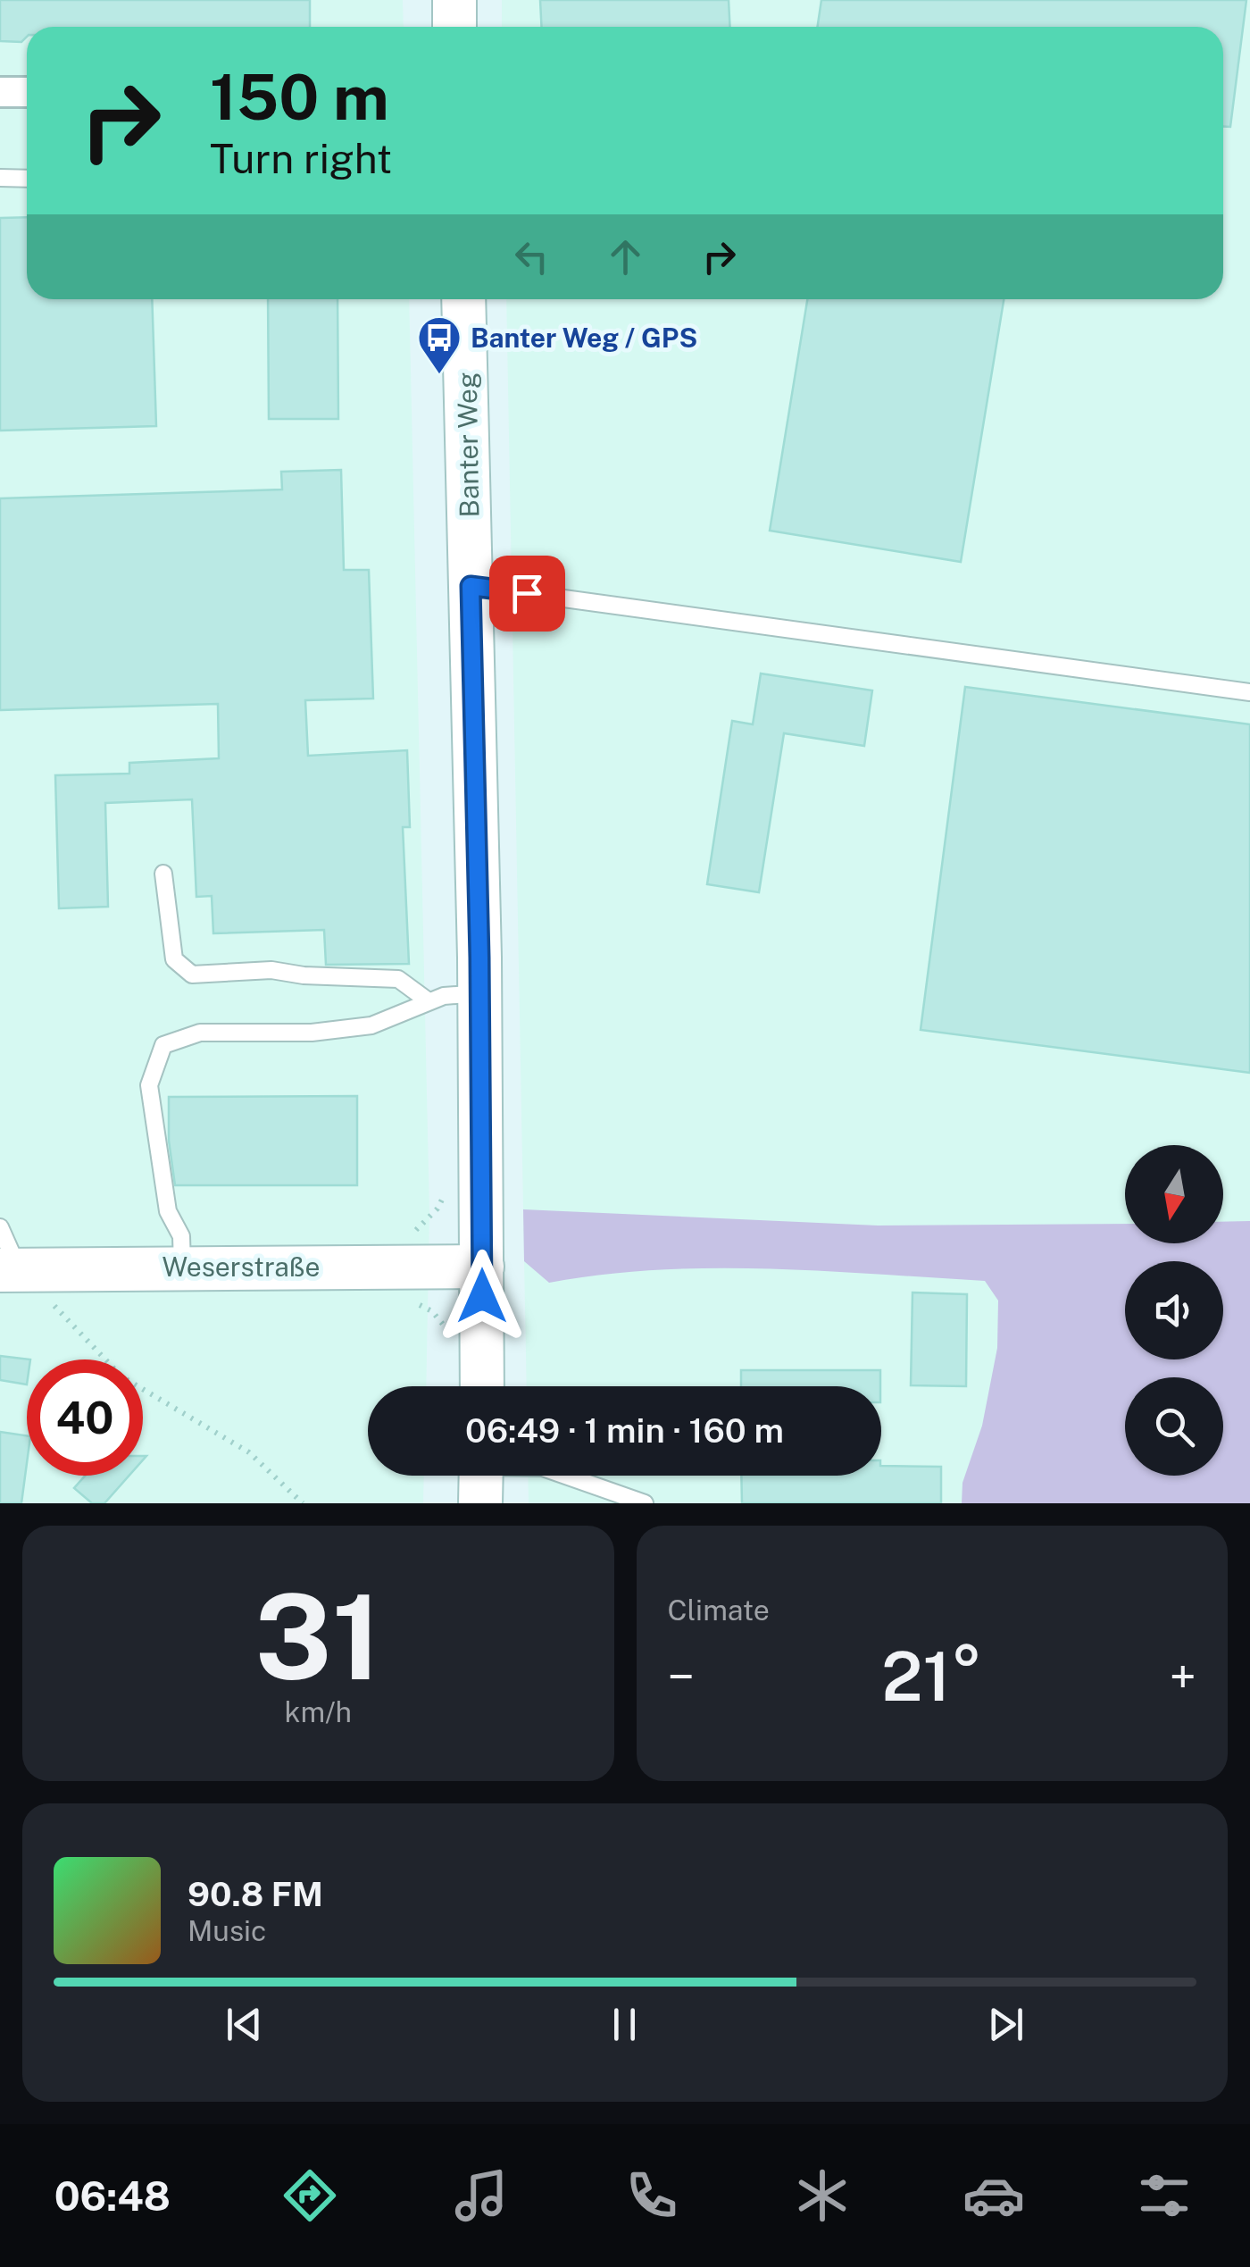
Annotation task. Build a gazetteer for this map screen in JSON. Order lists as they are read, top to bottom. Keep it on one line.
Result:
{"streets":{"street":["Banter Weg","Weserstraße"]},"crossings":[["Banter Weg","Weserstraße"]],"places":{"bus stop":["Banter Weg / GPS"]},"north":"bottom","page":{"turn":["150 m","Turn right"],"limit":"40","trip":"06:49 · 1 min · 160 m","tile":[["31","km/h"],"Climate"],"heat":["−","21°","+"],"song":["90.8 FM","Music"],"tabs":"06:48"}}
